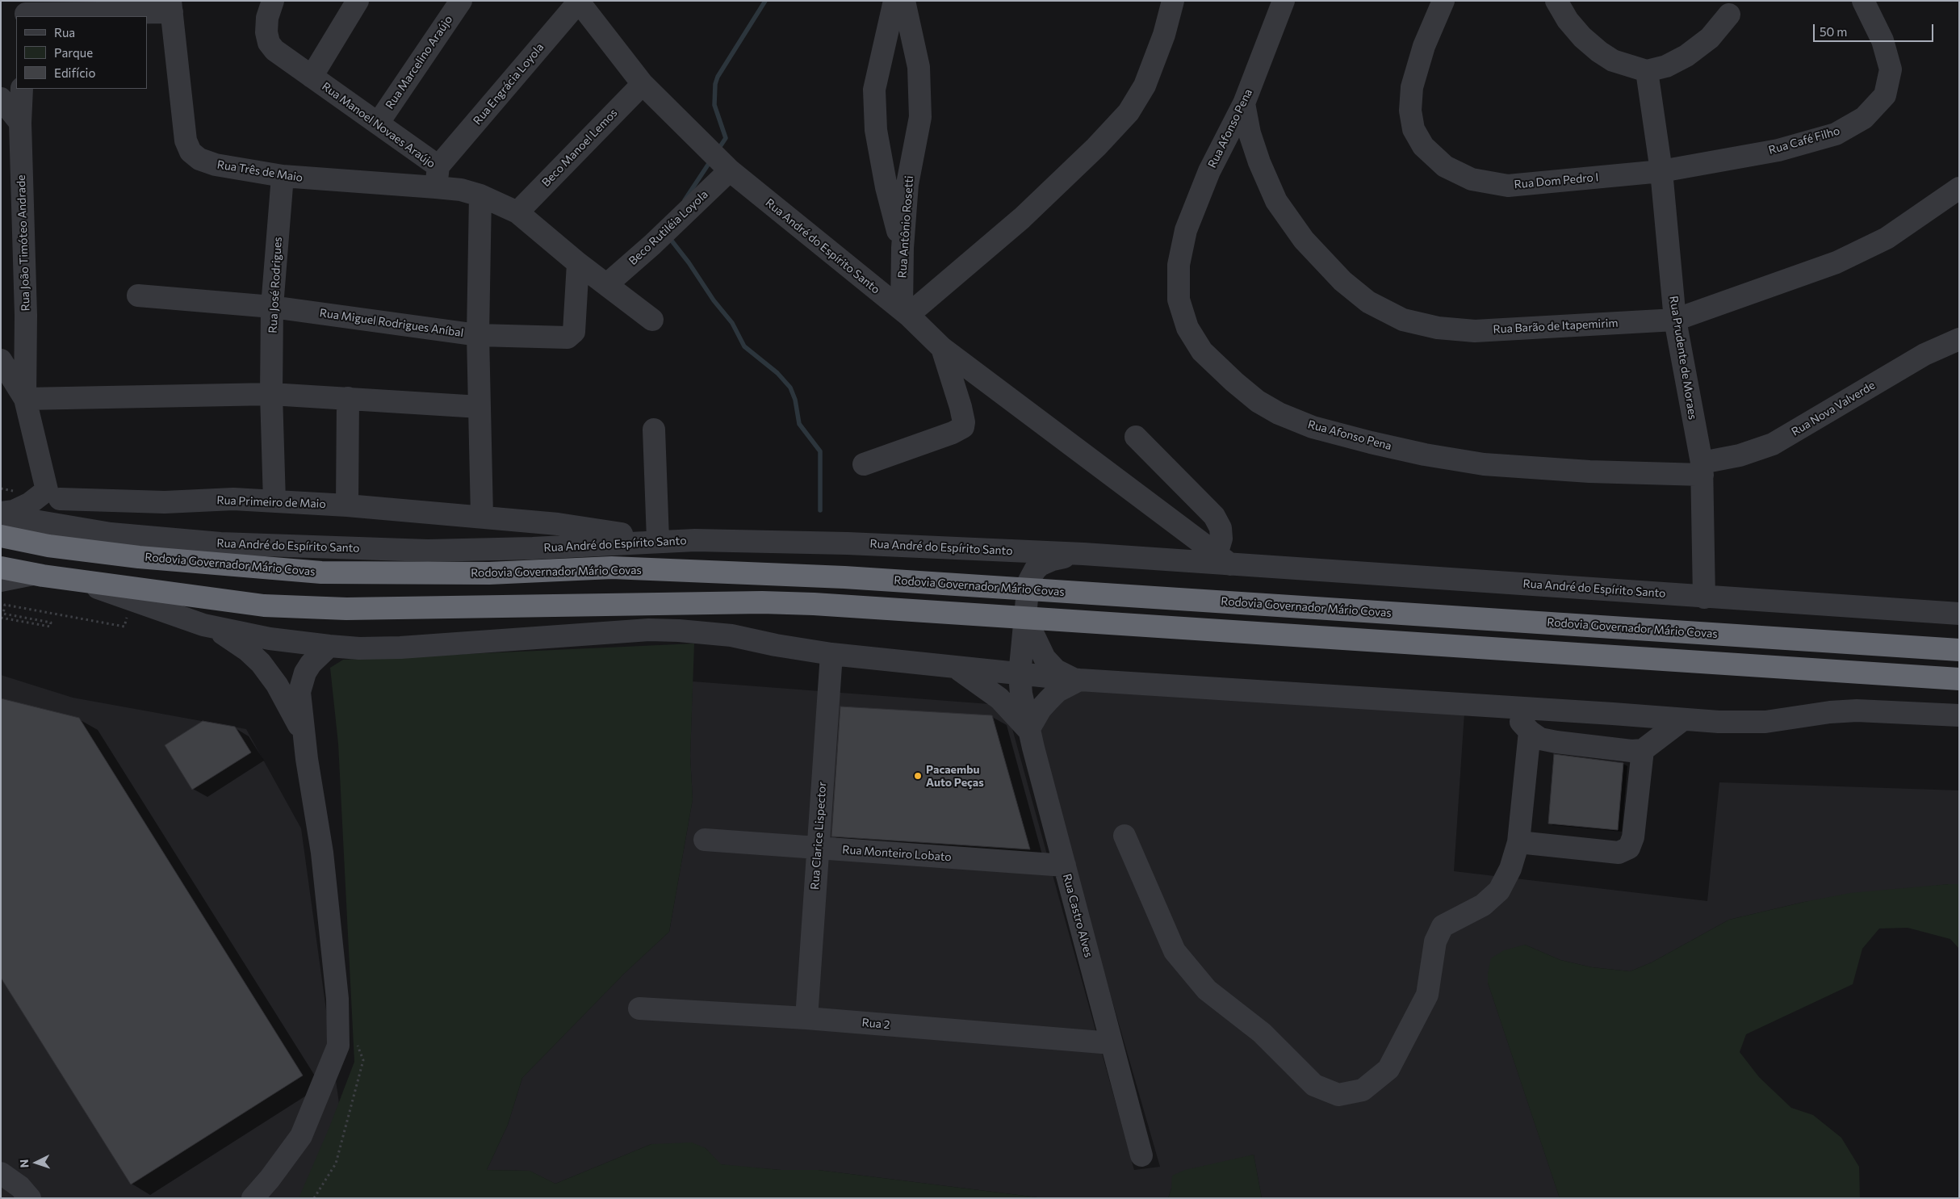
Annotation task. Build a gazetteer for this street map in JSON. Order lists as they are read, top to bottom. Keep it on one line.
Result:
{"streets":{"highway":["Rodovia Governador Mário Covas"],"street":["Rua Marcelino Araújo","Rua Engrácia Loyola","Rua Manoel Novaes Araújo","Rua Afonso Pena","Rua Café Filho","Beco Manoel Lemos","Rua Três de Maio","Rua Dom Pedro I","Rua Antônio Rosetti","Beco Rutiléia Loyola","Rua João Timóteo Andrade","Rua André do Espírito Santo","Rua José Rodrigues","Rua Miguel Rodrigues Aníbal","Rua Barão de Itapemirim","Rua Prudente de Moraes","Rua Nova Valverde","Rua Primeiro de Maio","Rua Clarice Lispector","Rua Monteiro Lobato","Rua Castro Alves","Rua 2"]},"crossings":[["Rua Marcelino Araújo","Rua Manoel Novaes Araújo"],["Rua Engrácia Loyola","Rua Manoel Novaes Araújo"],["Rua Engrácia Loyola","Rua Três de Maio"],["Rua Engrácia Loyola","Rua André do Espírito Santo"],["Rua Manoel Novaes Araújo","Beco Manoel Lemos"],["Rua Manoel Novaes Araújo","Rua Três de Maio"],["Rua Manoel Novaes Araújo","Beco Rutiléia Loyola"],["Rua Manoel Novaes Araújo","Rua Miguel Rodrigues Aníbal"],["Rua Afonso Pena","Rua Barão de Itapemirim"],["Rua Afonso Pena","Rua Prudente de Moraes"],["Rua Afonso Pena","Rua Nova Valverde"],["Rua Café Filho","Rua Dom Pedro I"],["Rua Café Filho","Rua Prudente de Moraes"],["Beco Manoel Lemos","Rua André do Espírito Santo"],["Rua Três de Maio","Rua José Rodrigues"],["Rua Dom Pedro I","Rua Prudente de Moraes"],["Rua Antônio Rosetti","Rua André do Espírito Santo"],["Beco Rutiléia Loyola","Rua André do Espírito Santo"],["Rua André do Espírito Santo","Rua Prudente de Moraes"],["Rua André do Espírito Santo","Rua Primeiro de Maio"],["Rua André do Espírito Santo","Rua Castro Alves"],["Rua José Rodrigues","Rua Miguel Rodrigues Aníbal"],["Rua José Rodrigues","Rua Primeiro de Maio"],["Rua Barão de Itapemirim","Rua Prudente de Moraes"],["Rua Prudente de Moraes","Rua Nova Valverde"],["Rua Clarice Lispector","Rua Monteiro Lobato"],["Rua Clarice Lispector","Rua 2"],["Rua Monteiro Lobato","Rua Castro Alves"],["Rua Castro Alves","Rua 2"]],"places":["Pacaembu Auto Peças"],"legend":["Rua","Parque","Edifício"],"scale_bar":"50 m","north":"left"}
